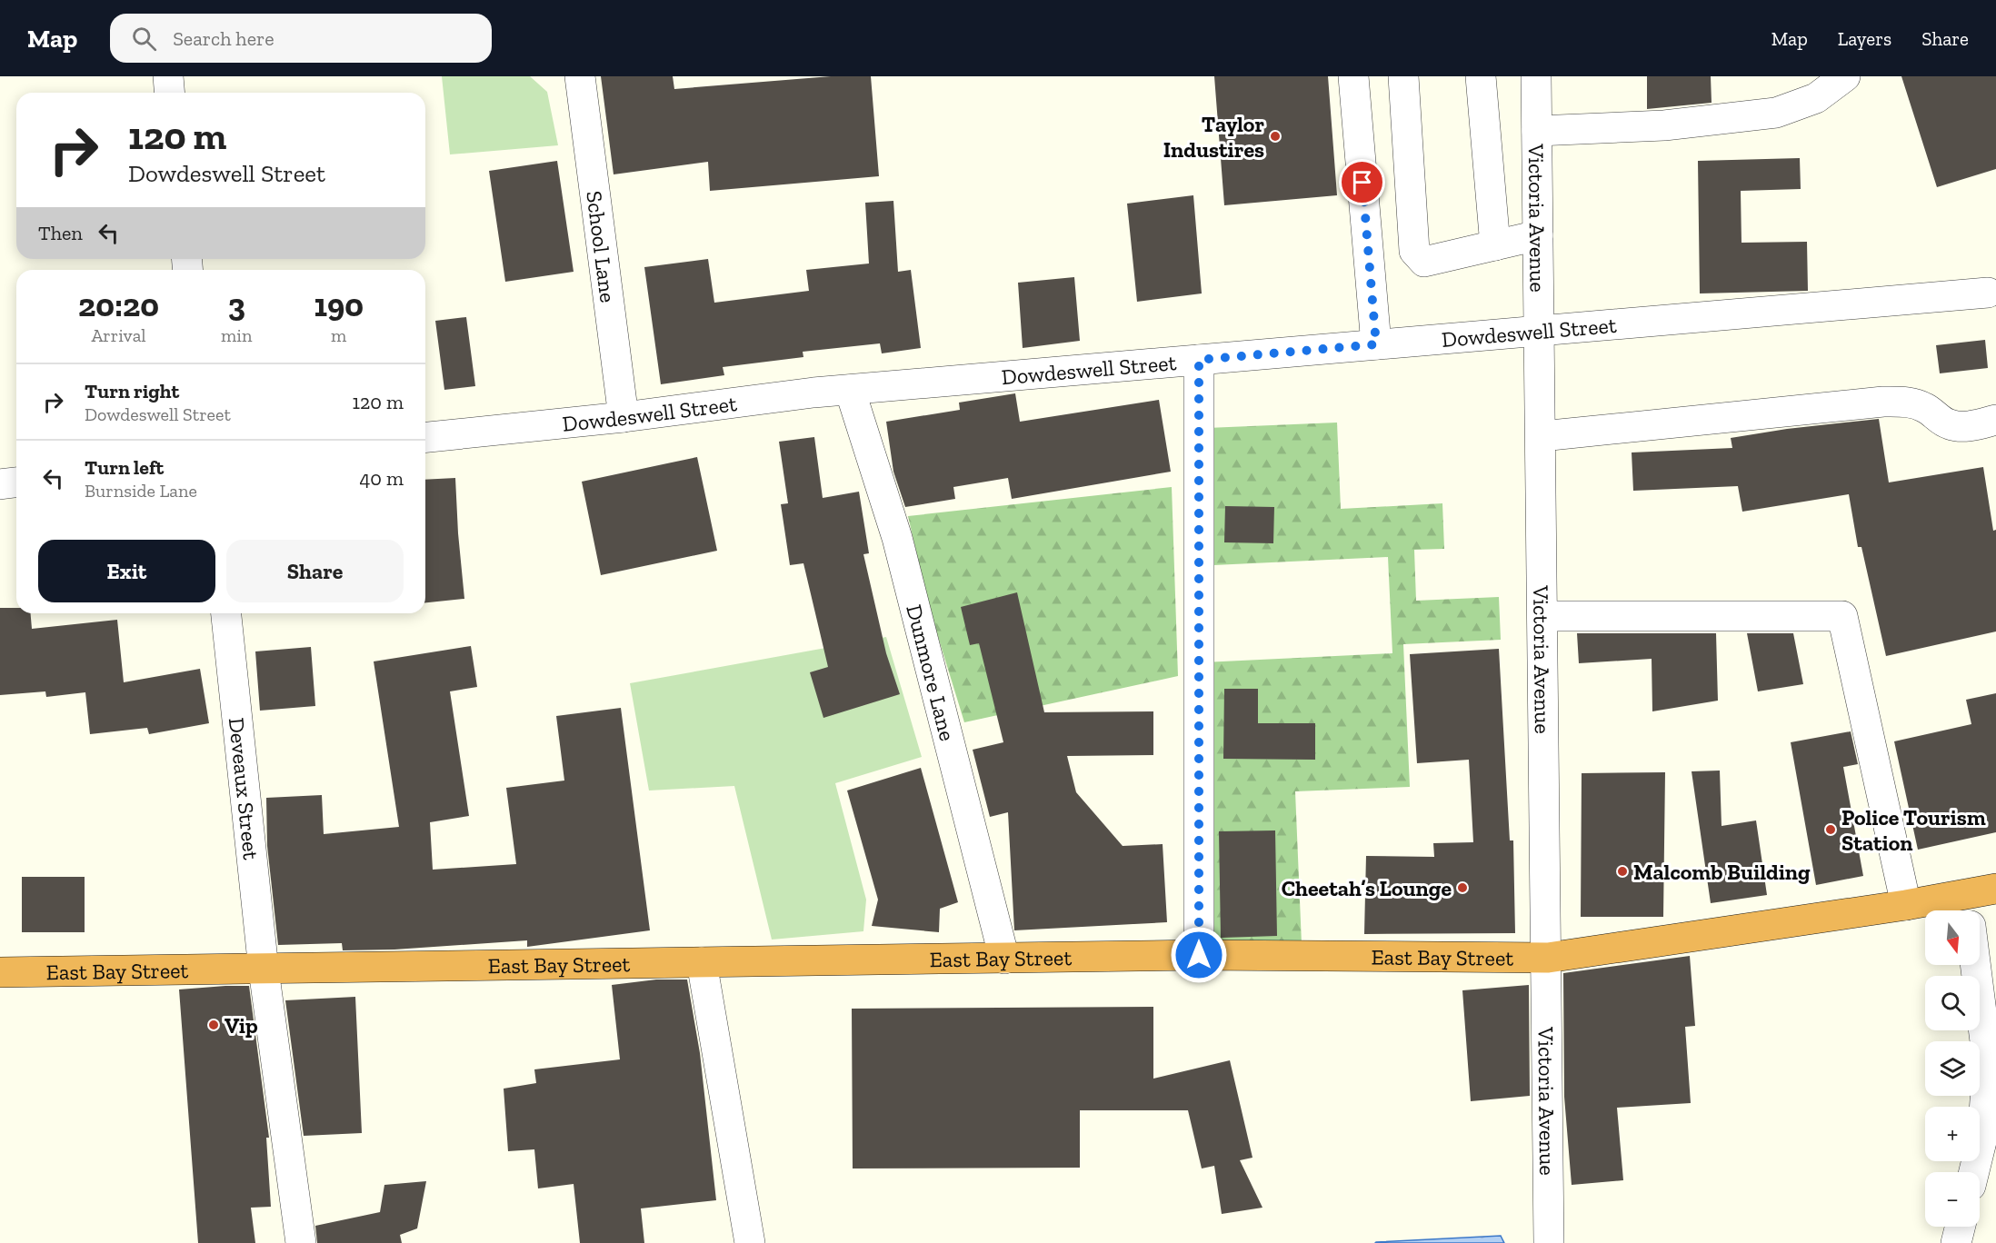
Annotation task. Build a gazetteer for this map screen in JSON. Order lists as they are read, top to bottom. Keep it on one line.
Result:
{"streets":{"highway":["East Bay Street"],"street":["Victoria Avenue","School Lane","Dowdeswell Street","Dunmore Lane","Deveaux Street"]},"crossings":[["Victoria Avenue","Dowdeswell Street"],["Victoria Avenue","East Bay Street"],["School Lane","Dowdeswell Street"],["Dowdeswell Street","Dunmore Lane"],["Dunmore Lane","East Bay Street"],["Deveaux Street","East Bay Street"]],"places":["Taylor Industires","Police Tourism Station","Malcomb Building","Cheetah’s Lounge","Vip"],"north":"bottom","page":{"header":"Map","search":"Search here","nav":["Map","Layers","Share"],"turn":["120 m","Dowdeswell Street"],"then":"Then","eta":["20:20","Arrival","3","min","190","m"],"list":[{"name":"Turn right","note":"Dowdeswell Street","value":"120 m"},{"name":"Turn left","note":"Burnside Lane","value":"40 m"}],"buttons":["Exit","Share"],"map_buttons":["+","−"]}}
